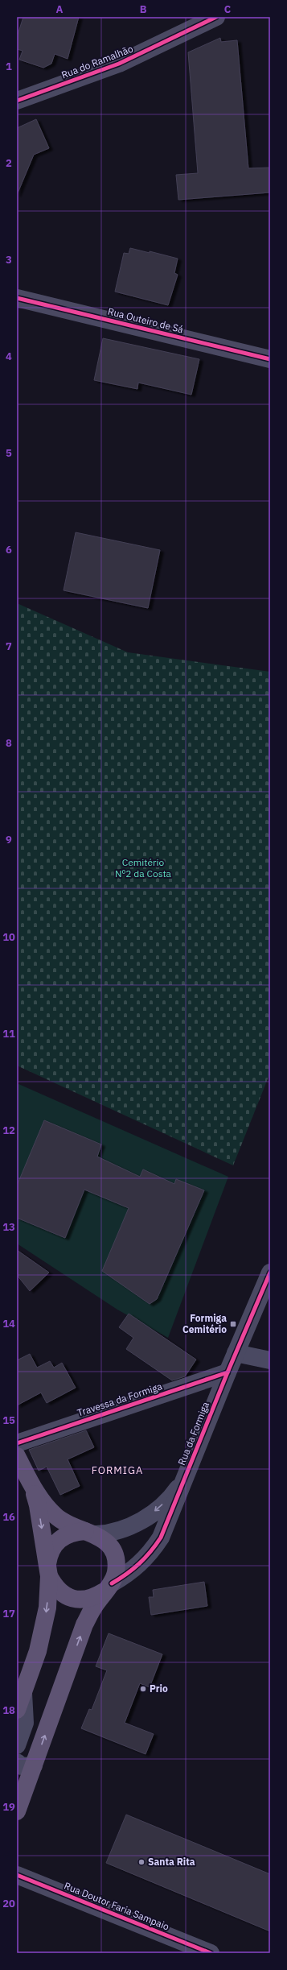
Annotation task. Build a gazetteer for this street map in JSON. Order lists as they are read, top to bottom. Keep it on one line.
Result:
{"streets":{"street":["Rua do Ramalhão","Rua Outeiro de Sá","Travessa da Formiga","Rua da Formiga","Rua Doutor Faria Sampaio"]},"crossings":[["Travessa da Formiga","Rua da Formiga"]],"districts":["FORMIGA"],"parks":["Cemitério Nº2 da Costa"],"places":{"transit":["Formiga Cemitério"],"other":["Prio","Santa Rita"]},"grid":{"columns":["A","B","C"],"rows":["1","2","3","4","5","6","7","8","9","10","11","12","13","14","15","16","17","18","19","20"]}}
